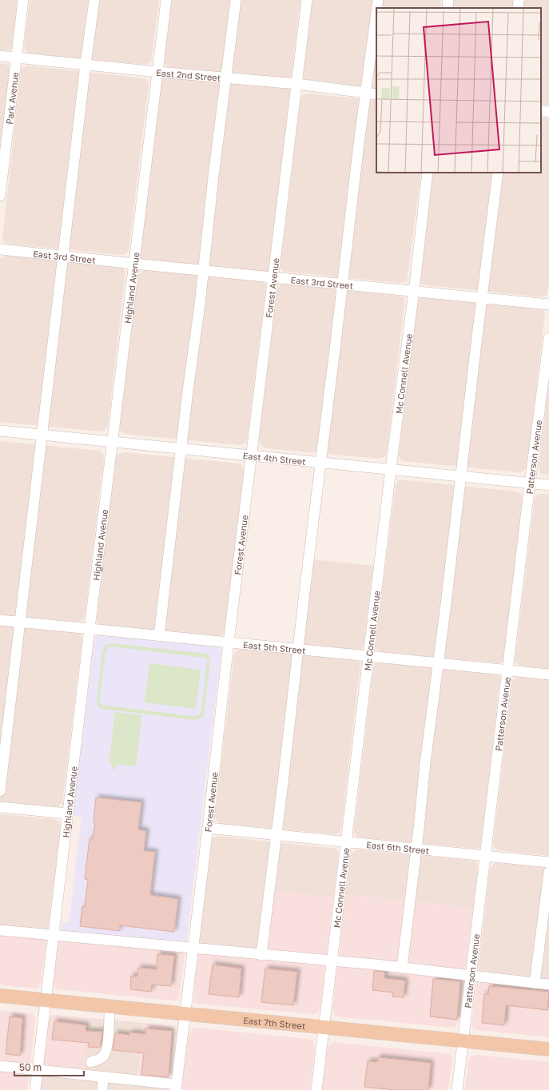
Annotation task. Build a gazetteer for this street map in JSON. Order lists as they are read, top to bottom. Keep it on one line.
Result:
{"streets":{"main road":["East 7th Street"],"street":["East 2nd Street","Park Avenue","East 3rd Street","Highland Avenue","Forest Avenue","Mc Connell Avenue","Patterson Avenue","East 4th Street","East 5th Street","East 6th Street"]},"crossings":[["East 2nd Street","Park Avenue"],["East 2nd Street","Highland Avenue"],["East 2nd Street","Forest Avenue"],["East 3rd Street","Highland Avenue"],["East 3rd Street","Forest Avenue"],["East 3rd Street","Mc Connell Avenue"],["Highland Avenue","East 4th Street"],["Highland Avenue","East 5th Street"],["Highland Avenue","East 7th Street"],["Forest Avenue","East 4th Street"],["Forest Avenue","East 5th Street"],["Forest Avenue","East 6th Street"],["Forest Avenue","East 7th Street"],["Mc Connell Avenue","East 4th Street"],["Mc Connell Avenue","East 5th Street"],["Mc Connell Avenue","East 6th Street"],["Mc Connell Avenue","East 7th Street"],["Patterson Avenue","East 4th Street"],["Patterson Avenue","East 5th Street"],["Patterson Avenue","East 6th Street"],["Patterson Avenue","East 7th Street"]],"scale_bar":"50 m"}
